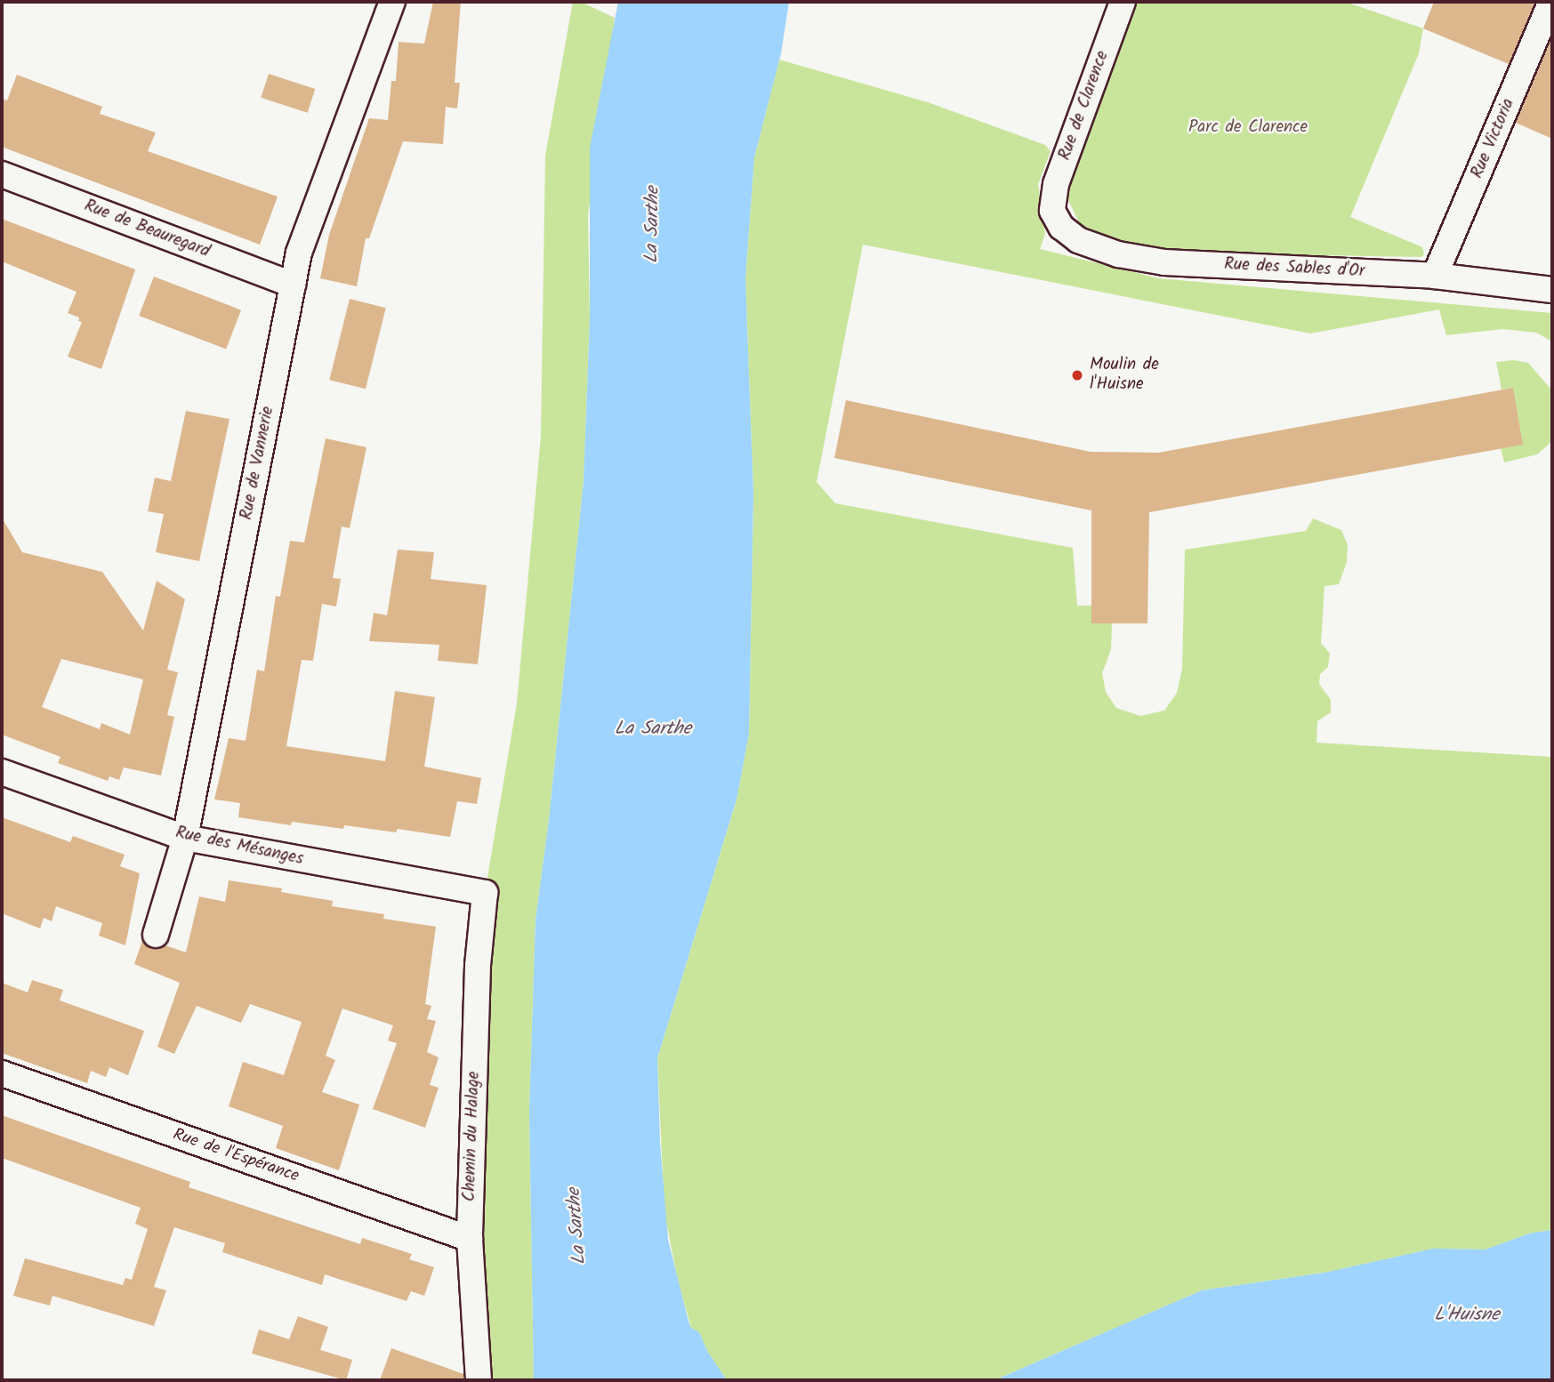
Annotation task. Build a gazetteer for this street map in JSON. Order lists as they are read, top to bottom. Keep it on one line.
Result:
{"streets":{"street":["Rue de Clarence","Rue Victoria","Rue de Beauregard","Rue des Sables d'Or","Rue de Vannerie","Rue des Mésanges","Chemin du Halage","Rue de l'Espérance"]},"crossings":[["Rue de Clarence","Rue des Sables d'Or"],["Rue Victoria","Rue des Sables d'Or"],["Rue de Beauregard","Rue de Vannerie"],["Rue de Vannerie","Rue des Mésanges"],["Rue des Mésanges","Chemin du Halage"],["Chemin du Halage","Rue de l'Espérance"]],"water":["La Sarthe","L'Huisne"],"parks":["Parc de Clarence"],"places":["Moulin de l'Huisne"]}
